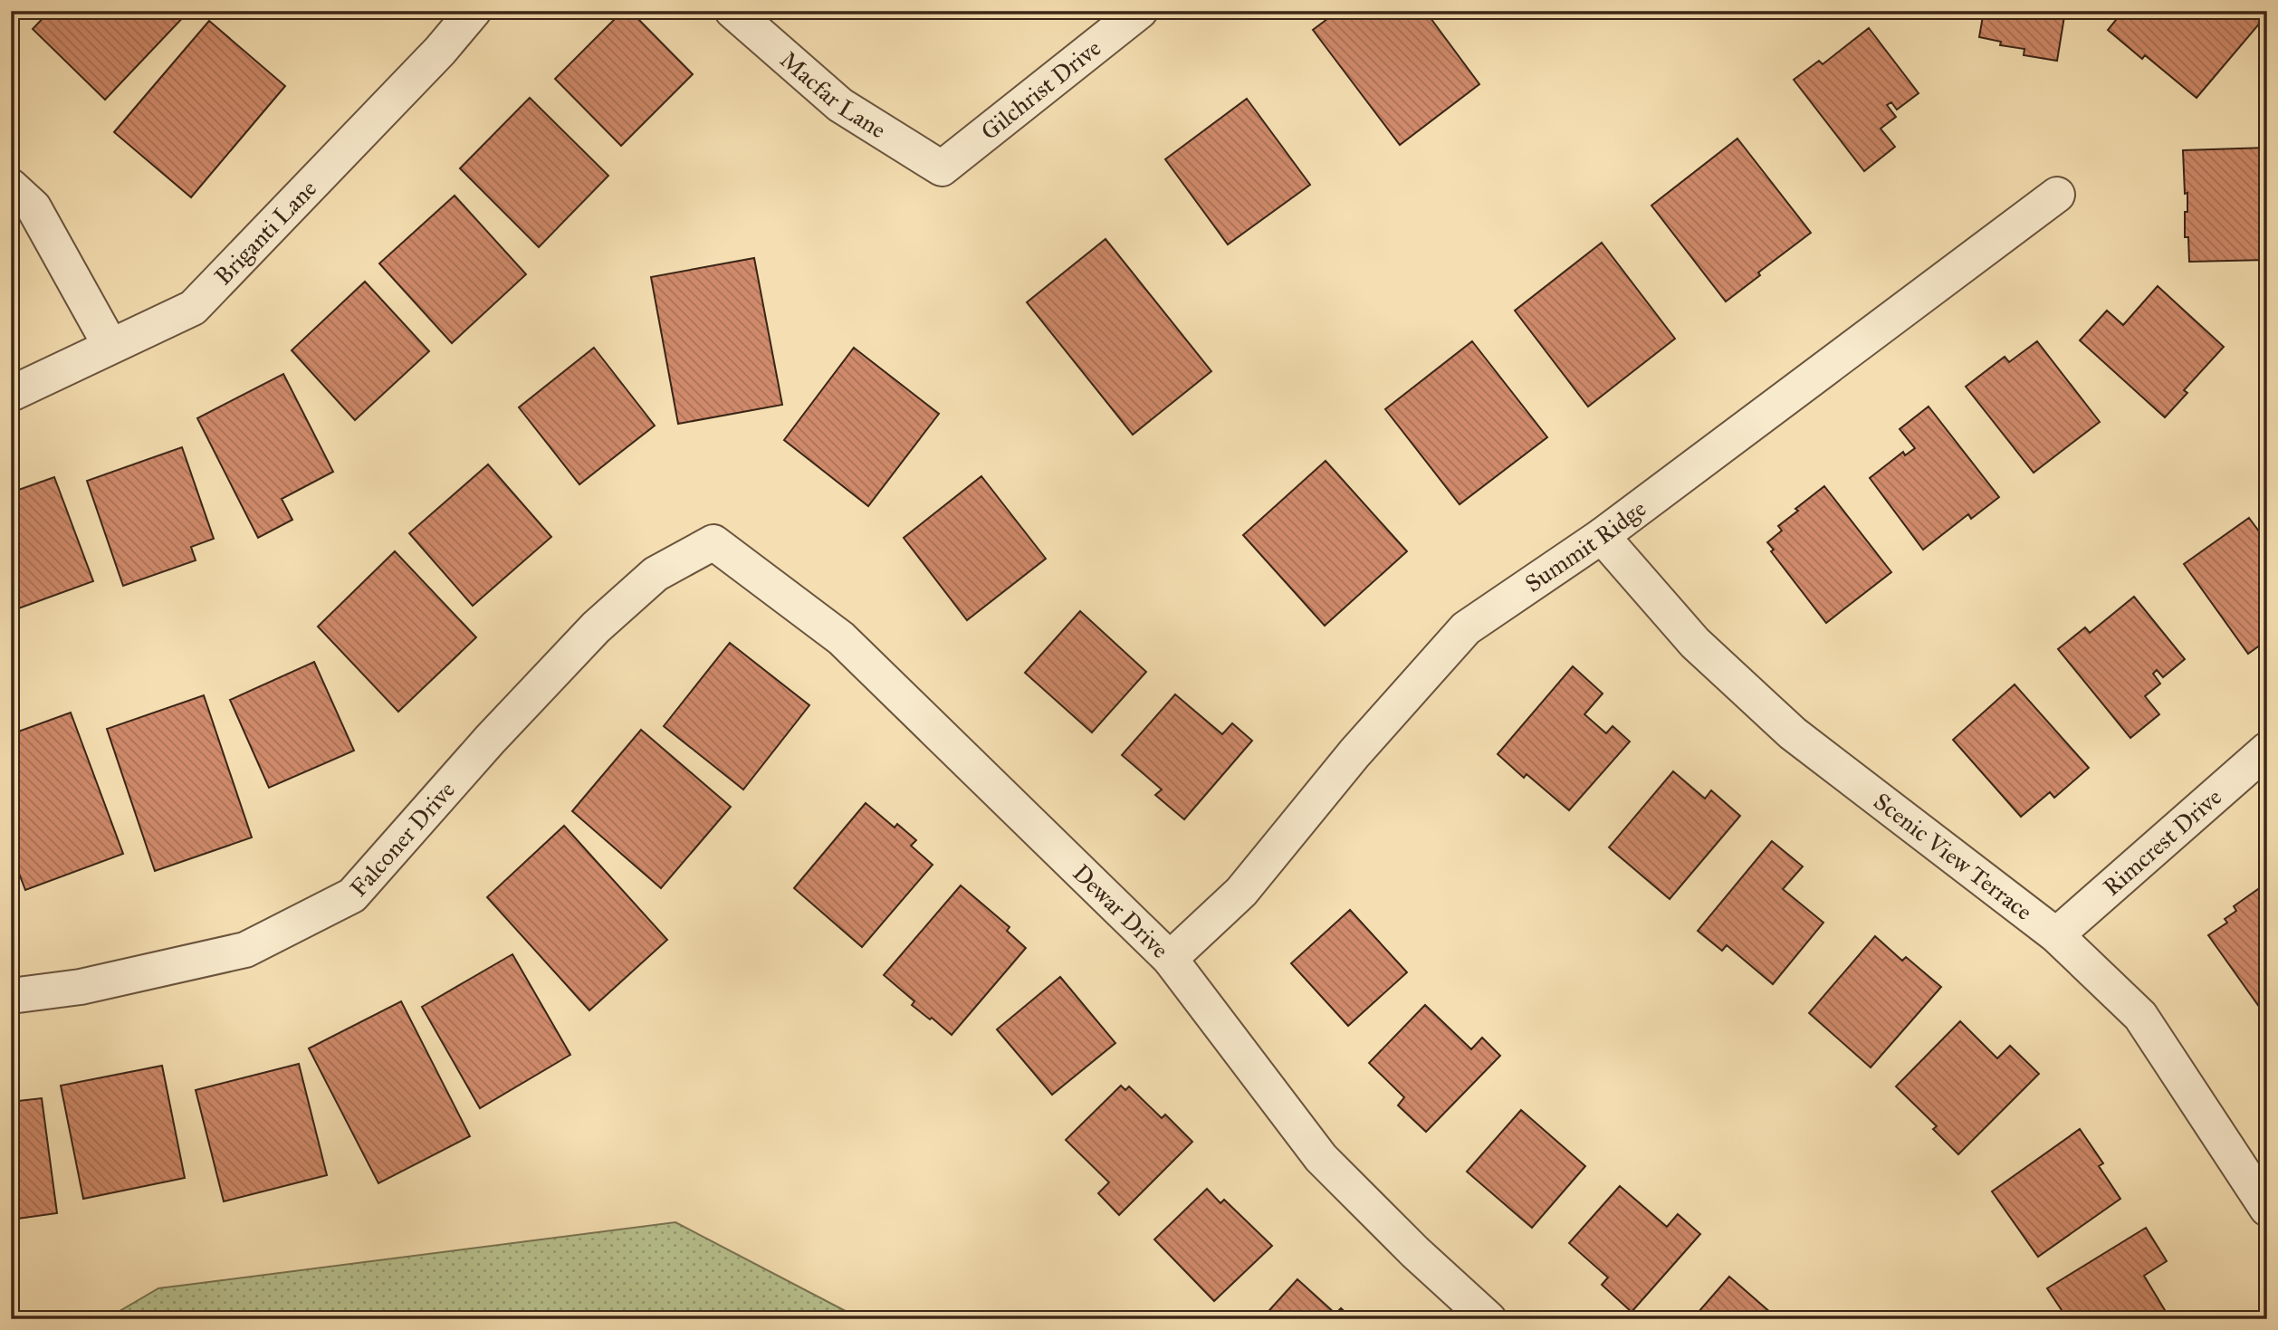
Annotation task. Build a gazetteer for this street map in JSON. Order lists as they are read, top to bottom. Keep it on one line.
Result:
{"streets":{"street":["Gilchrist Drive","Macfar Lane","Briganti Lane","Summit Ridge","Falconer Drive","Rimcrest Drive","Scenic View Terrace","Dewar Drive"]},"crossings":[["Gilchrist Drive","Macfar Lane"],["Summit Ridge","Scenic View Terrace"],["Summit Ridge","Dewar Drive"],["Falconer Drive","Dewar Drive"],["Rimcrest Drive","Scenic View Terrace"]]}
